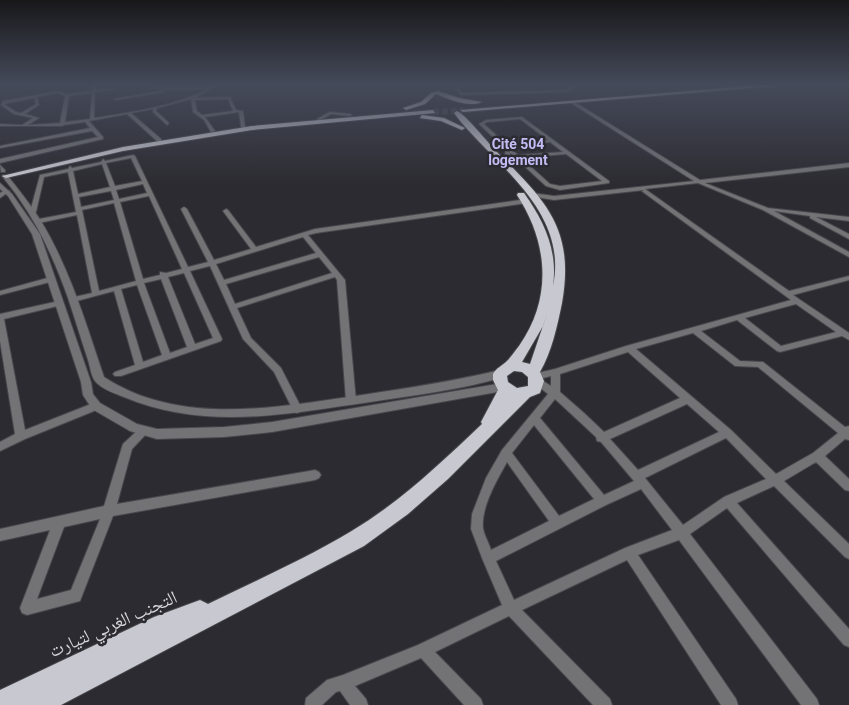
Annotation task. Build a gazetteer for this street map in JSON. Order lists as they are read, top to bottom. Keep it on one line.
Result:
{"streets":{"highway":["التجنب الغربي لتيارت"]},"districts":["Cité 504 logement"]}
